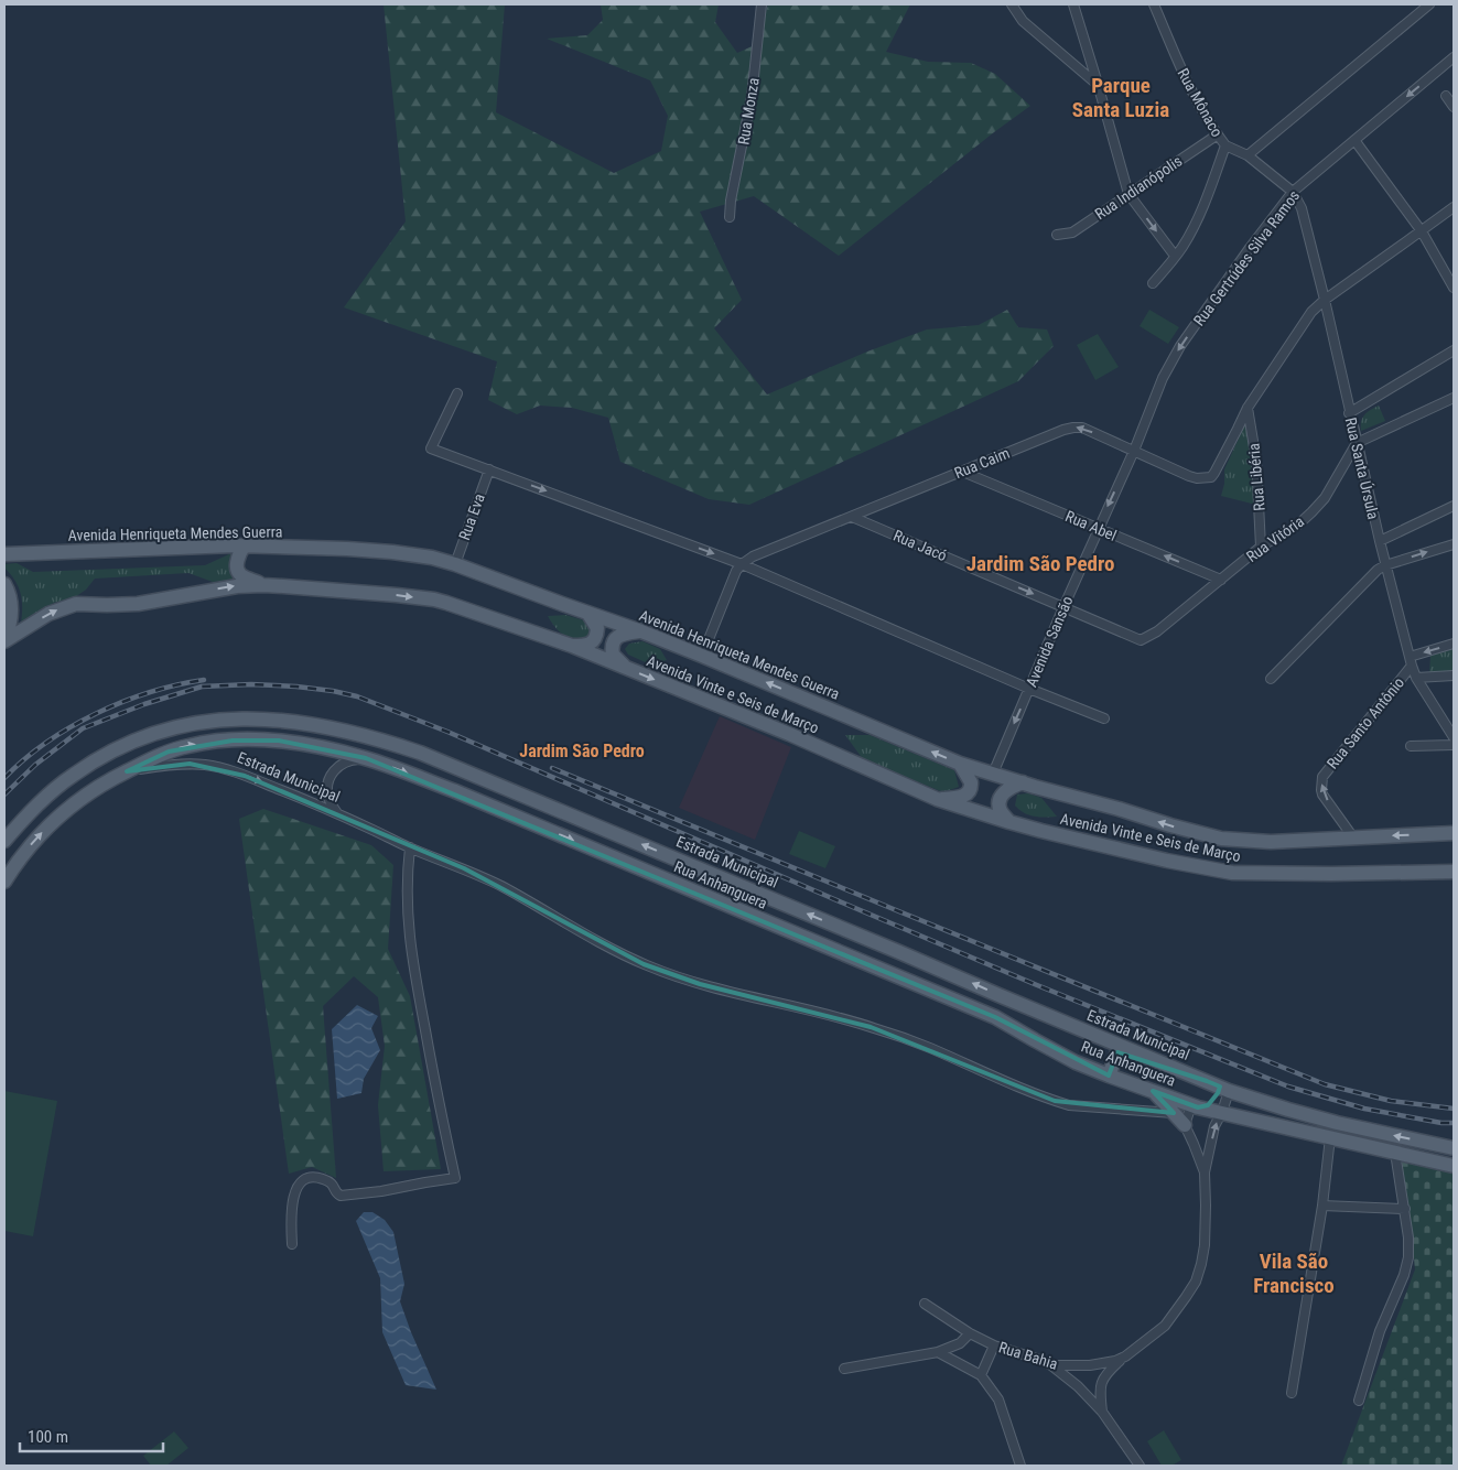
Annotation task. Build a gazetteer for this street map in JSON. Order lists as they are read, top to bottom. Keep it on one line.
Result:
{"streets":{"main road":["Avenida Henriqueta Mendes Guerra","Avenida Vinte e Seis de Março","Estrada Municipal","Rua Anhanguera"],"street":["Rua Mônaco","Rua Monza","Rua Indianópolis","Rua Gertrúdes Silva Ramos","Rua Caim","Rua Santa Úrsula","Rua Libéria","Rua Eva","Rua Abel","Rua Vitória","Rua Jacó","Avenida Sansão","Rua Santo Antônio","Rua Bahia"]},"crossings":[["Rua Mônaco","Rua Indianópolis"],["Rua Gertrúdes Silva Ramos","Rua Caim"],["Rua Gertrúdes Silva Ramos","Rua Santa Úrsula"],["Rua Gertrúdes Silva Ramos","Avenida Sansão"],["Rua Caim","Rua Libéria"],["Rua Caim","Rua Abel"],["Rua Caim","Rua Jacó"],["Rua Caim","Avenida Sansão"],["Rua Santa Úrsula","Rua Vitória"],["Rua Santa Úrsula","Rua Santo Antônio"],["Rua Libéria","Rua Vitória"],["Rua Eva","Avenida Henriqueta Mendes Guerra"],["Rua Abel","Rua Vitória"],["Rua Abel","Avenida Sansão"],["Avenida Henriqueta Mendes Guerra","Avenida Sansão"],["Avenida Henriqueta Mendes Guerra","Rua Santo Antônio"],["Rua Vitória","Rua Jacó"],["Rua Jacó","Avenida Sansão"],["Estrada Municipal","Rua Anhanguera"]],"one_way":["Rua Gertrúdes Silva Ramos","Rua Abel","Avenida Henriqueta Mendes Guerra","Rua Jacó","Avenida Sansão","Avenida Vinte e Seis de Março","Rua Anhanguera"],"districts":["Parque Santa Luzia","Jardim São Pedro","Jardim São Pedro","Vila São Francisco"],"scale_bar":"100 m"}
